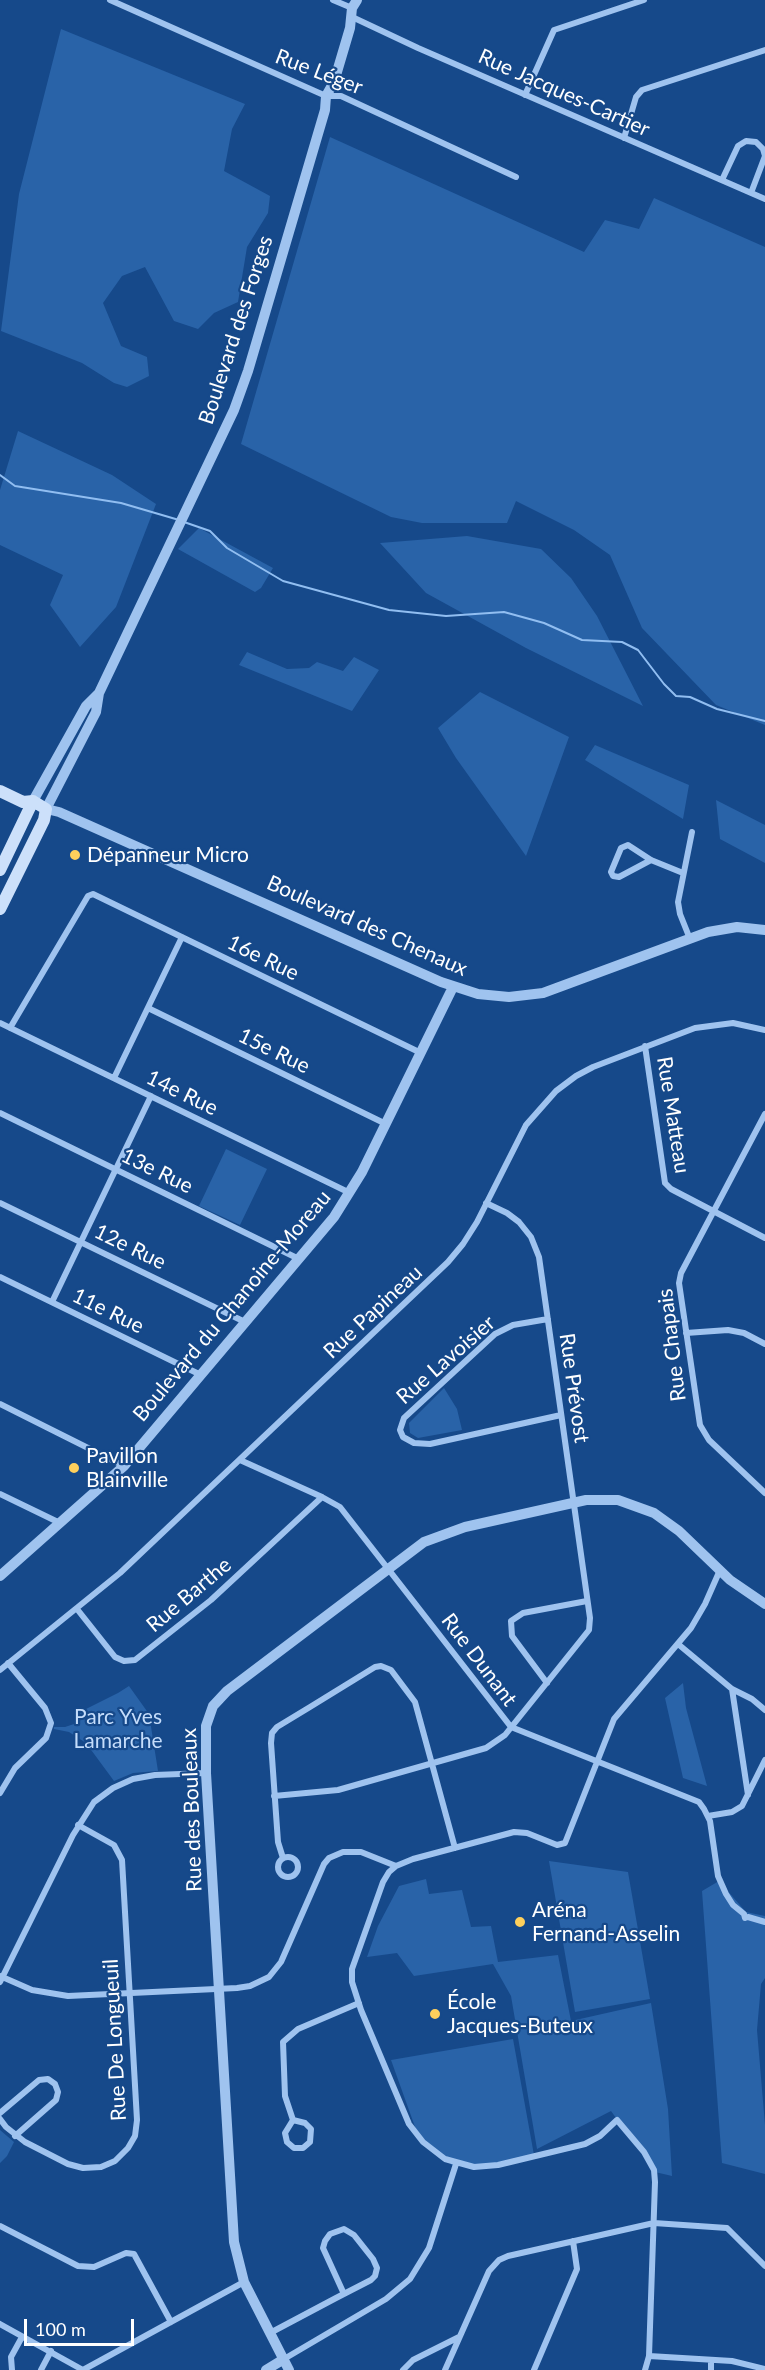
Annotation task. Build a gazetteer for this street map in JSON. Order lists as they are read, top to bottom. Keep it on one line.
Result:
{"streets":{"main road":["Boulevard des Forges","Boulevard des Chenaux"],"street":["Rue Léger","Rue Jacques-Cartier","16e Rue","15e Rue","14e Rue","Rue Matteau","13e Rue","12e Rue","Boulevard du Chanoine-Moreau","11e Rue","Rue Papineau","Rue Chapais","Rue Lavoisier","Rue Prévost","Rue Barthe","Rue Dunant","Rue des Bouleaux","Rue De Longueuil"]},"crossings":[["Rue Léger","Boulevard des Forges"],["Rue Jacques-Cartier","Boulevard des Forges"],["Boulevard des Forges","Boulevard des Chenaux"],["Boulevard des Chenaux","Boulevard du Chanoine-Moreau"],["16e Rue","14e Rue"],["16e Rue","Boulevard du Chanoine-Moreau"],["15e Rue","Boulevard du Chanoine-Moreau"],["14e Rue","Boulevard du Chanoine-Moreau"],["Rue Matteau","Rue Papineau"],["Rue Matteau","Rue Chapais"],["13e Rue","Boulevard du Chanoine-Moreau"],["12e Rue","Boulevard du Chanoine-Moreau"],["Boulevard du Chanoine-Moreau","11e Rue"],["Rue Papineau","Rue Prévost"],["Rue Papineau","Rue Barthe"],["Rue Papineau","Rue Dunant"],["Rue Lavoisier","Rue Prévost"],["Rue Prévost","Rue Dunant"],["Rue Prévost","Rue des Bouleaux"],["Rue Barthe","Rue Dunant"],["Rue Dunant","Rue des Bouleaux"]],"parks":["Parc Yves Lamarche"],"places":["Dépanneur Micro","Pavillon Blainville","Aréna Fernand-Asselin","École Jacques-Buteux"],"scale_bar":"100 m"}
